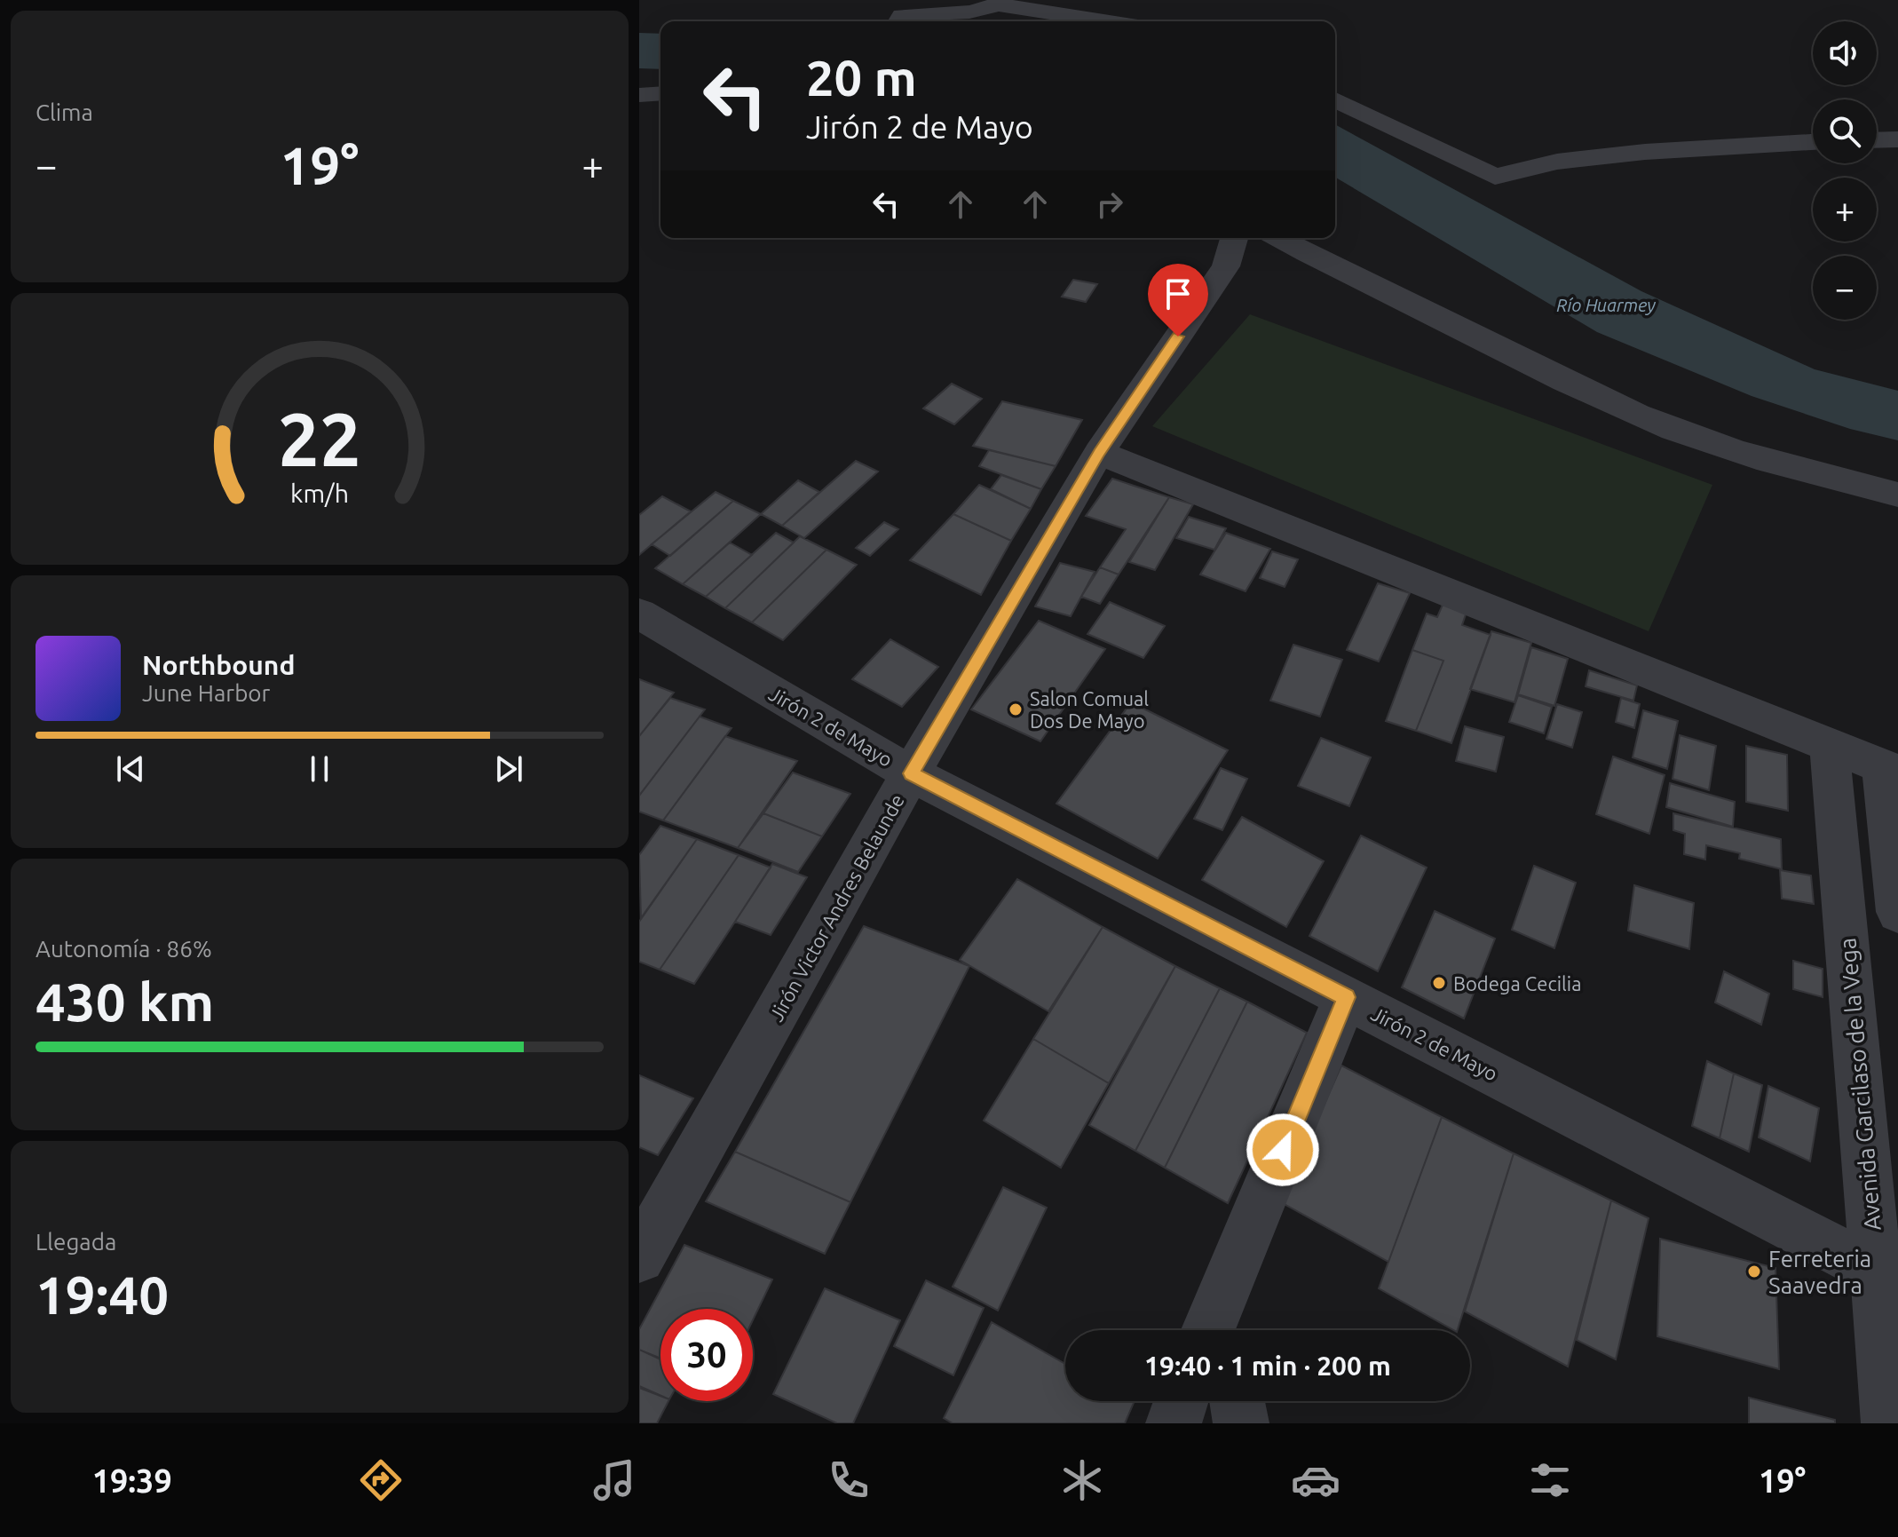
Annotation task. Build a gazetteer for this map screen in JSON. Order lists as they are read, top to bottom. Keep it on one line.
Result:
{"streets":{"street":["Jirón 2 de Mayo","Jirón Victor Andres Belaunde","Avenida Garcilaso de la Vega"]},"crossings":[["Jirón 2 de Mayo","Jirón Victor Andres Belaunde"],["Jirón 2 de Mayo","Avenida Garcilaso de la Vega"]],"water":["Río Huarmey"],"places":["Salon Comual Dos De Mayo","Bodega Cecilia","Ferreteria Saavedra"],"page":{"tile":["Clima",["Autonomía · 86%","430 km"],["Llegada","19:40"]],"map_buttons":["+","−"],"turn":["20 m","Jirón 2 de Mayo"],"heat":["−","19°","+"],"song":["Northbound","June Harbor"],"limit":"30","trip":"19:40 · 1 min · 200 m","tabs":["19:39","19°"],"gauge":["22","km/h"]}}
